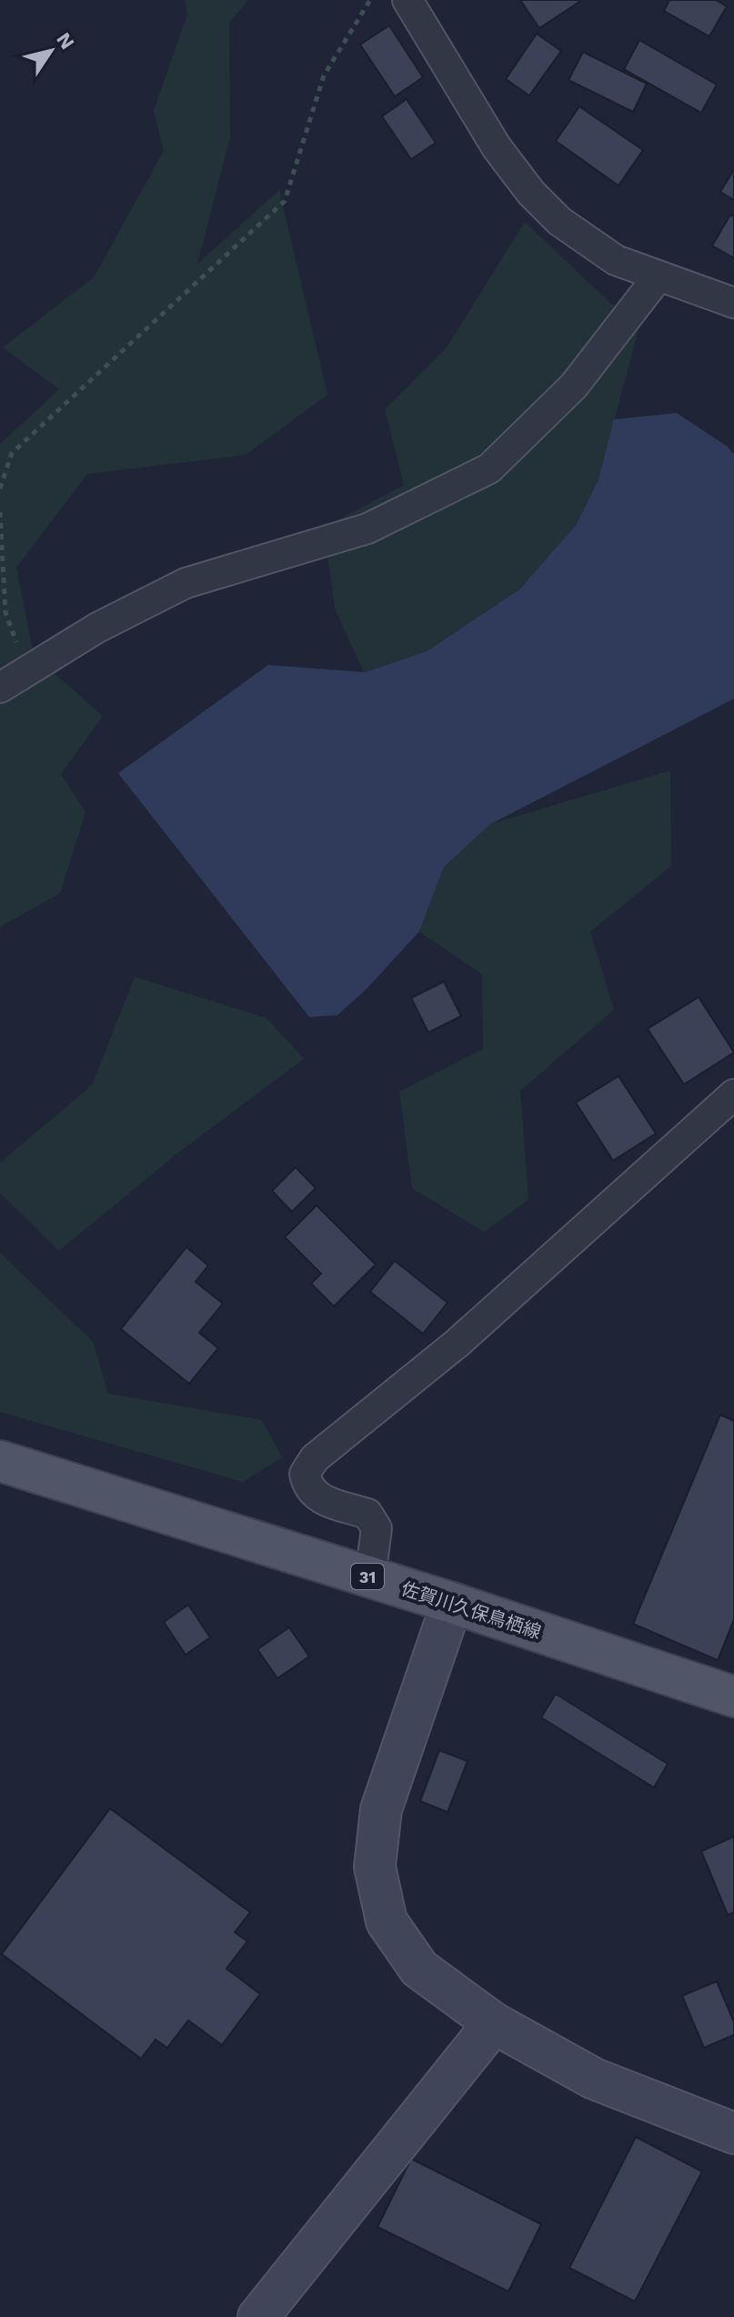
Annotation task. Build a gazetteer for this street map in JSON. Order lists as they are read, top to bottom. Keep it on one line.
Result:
{"streets":{"main road":["31","佐賀川久保鳥栖線"]},"north":"top right"}
